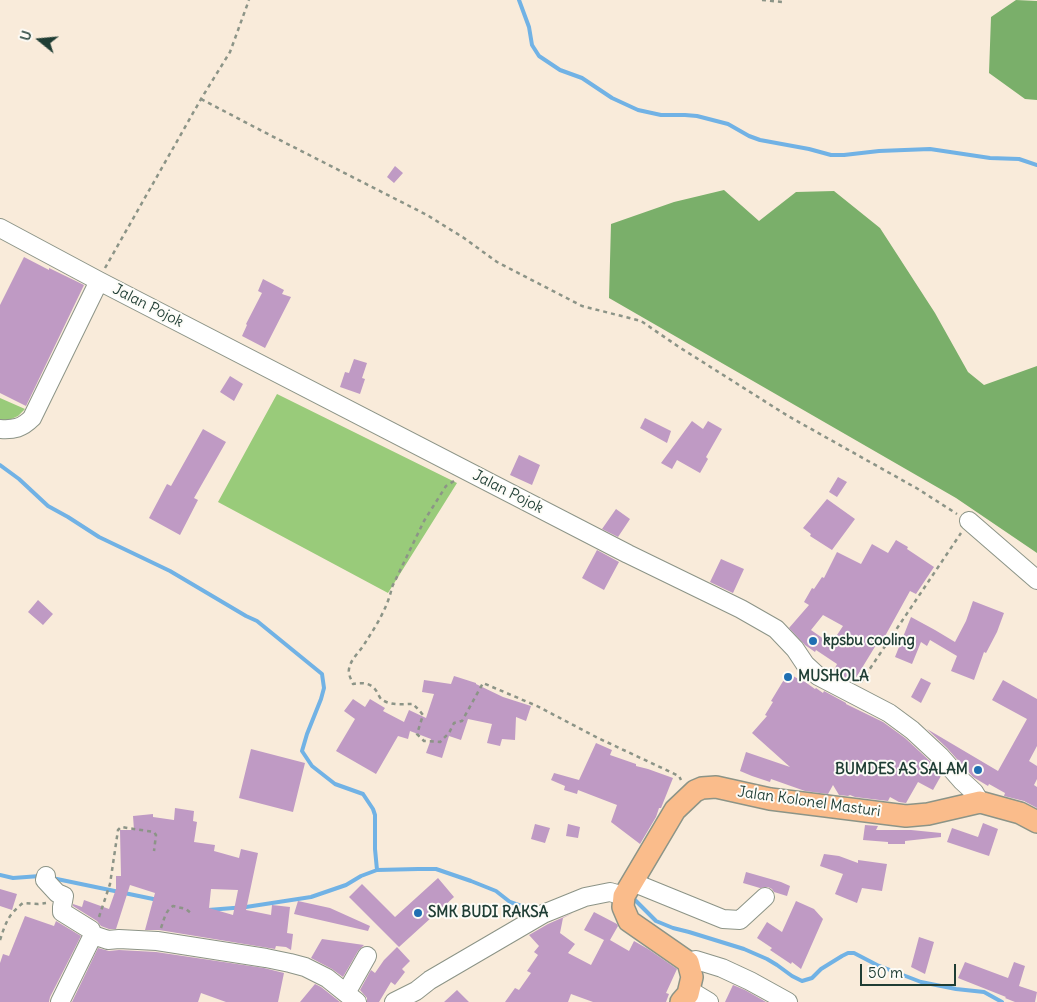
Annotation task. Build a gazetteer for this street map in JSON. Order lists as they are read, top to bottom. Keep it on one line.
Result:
{"streets":{"main road":["Jalan Kolonel Masturi"],"street":["Jalan Pojok"]},"crossings":[["Jalan Pojok","Jalan Kolonel Masturi"]],"places":["kpsbu cooling","MUSHOLA","BUMDES AS SALAM","SMK BUDI RAKSA"],"scale_bar":"50 m","north":"left"}
